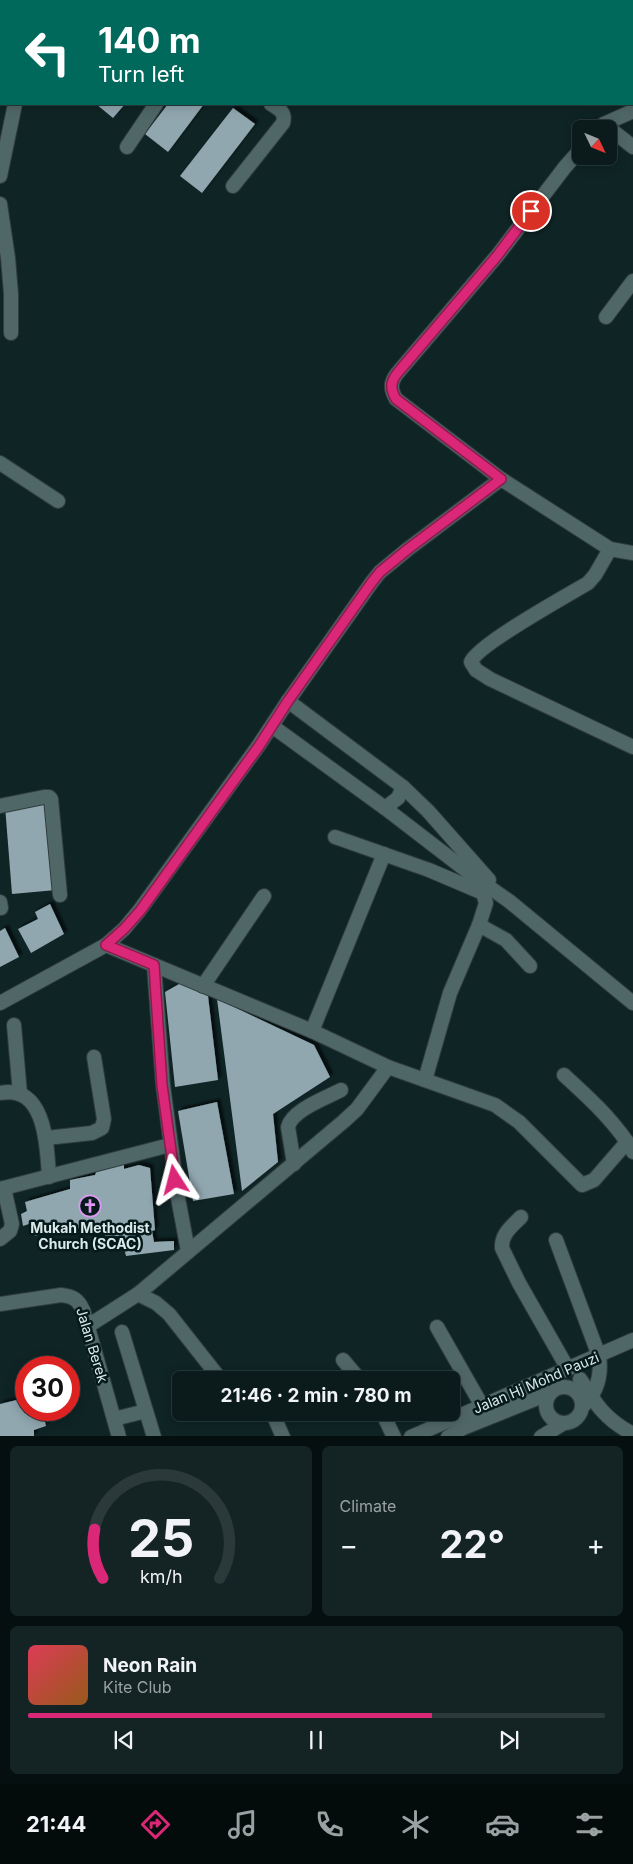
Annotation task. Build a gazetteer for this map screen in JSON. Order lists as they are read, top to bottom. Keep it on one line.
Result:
{"streets":{"street":["Jalan Berek","Jalan Hj Mohd Pauzi"]},"places":{"church":["Mukah Methodist Church (SCAC)"]},"north":"bottom right","page":{"turn":["140 m","Turn left"],"limit":"30","trip":"21:46 · 2 min · 780 m","tile":"Climate","heat":["−","22°","+"],"song":["Neon Rain","Kite Club"],"tabs":"21:44","gauge":["25","km/h"]}}
